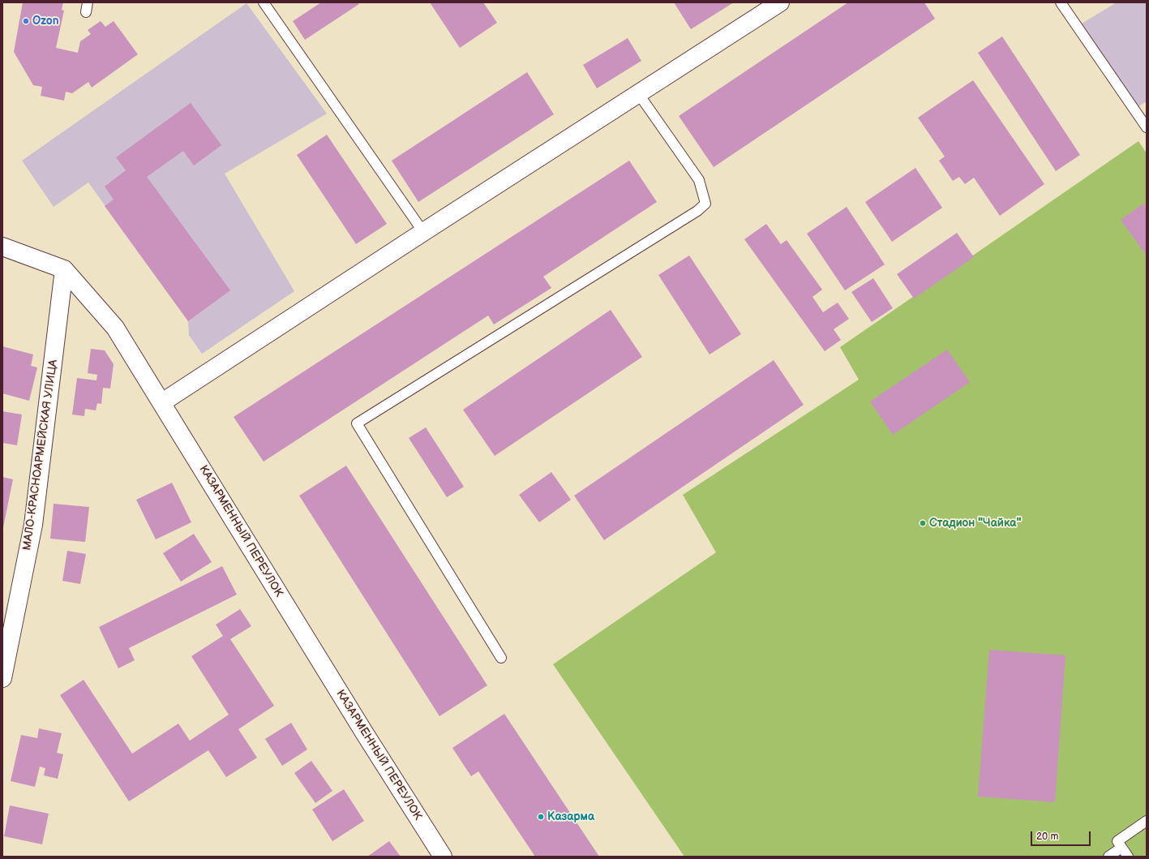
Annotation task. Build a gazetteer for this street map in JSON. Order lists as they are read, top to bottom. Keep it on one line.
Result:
{"streets":{"street":["МАЛО-КРАСНОАРМЕЙСКАЯ УЛИЦА","КАЗАРМЕННЫЙ ПЕРЕУЛОК"]},"crossings":[["МАЛО-КРАСНОАРМЕЙСКАЯ УЛИЦА","КАЗАРМЕННЫЙ ПЕРЕУЛОК"]],"places":["Ozon","Стадион \"Чайка\"","Казарма"],"scale_bar":"20 m"}
